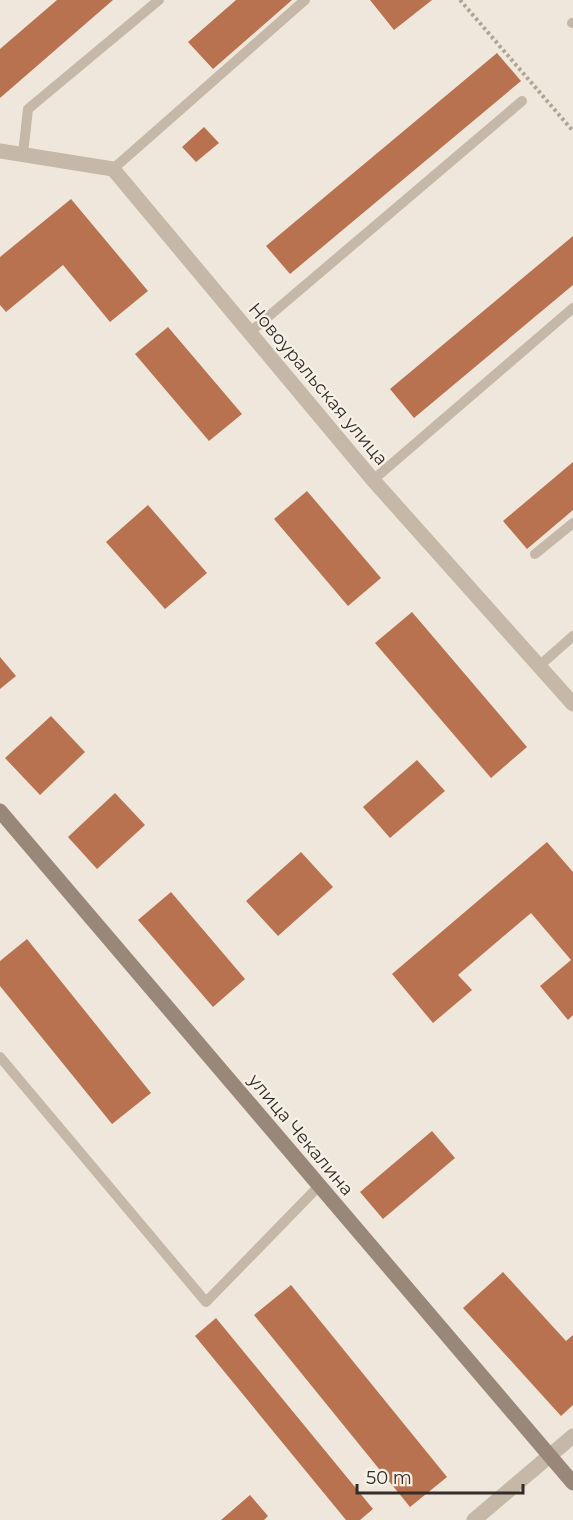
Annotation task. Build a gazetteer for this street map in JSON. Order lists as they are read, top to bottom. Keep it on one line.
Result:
{"streets":{"main road":["улица Чекалина"],"street":["Новоуральская улица"]},"scale_bar":"50 m"}
